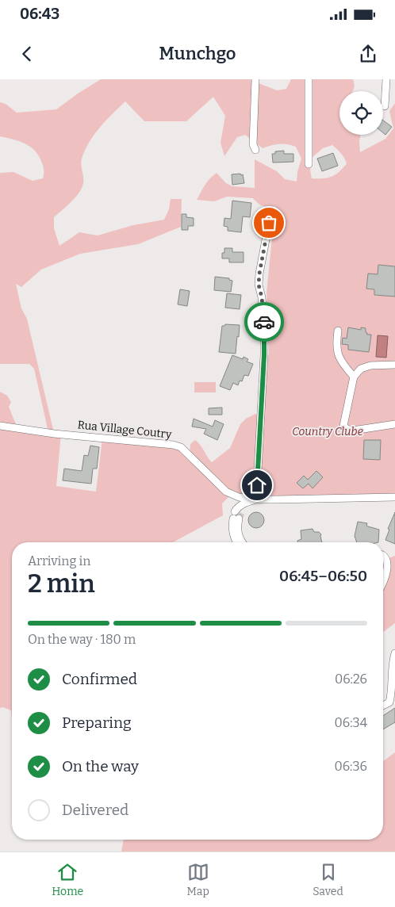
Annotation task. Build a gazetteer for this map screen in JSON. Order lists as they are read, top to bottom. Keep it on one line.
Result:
{"streets":{"street":["Rua Village Coutry"]},"parks":["Country Clube"],"page":{"status":"06:43","header":"Munchgo","heading":["2 min","Arriving in","06:45–06:50"],"bar":"On the way · 180 m","list":[["Confirmed","06:26"],["Preparing","06:34"],["On the way","06:36"],"Delivered"],"tabs":["Home","Map","Saved"]}}
